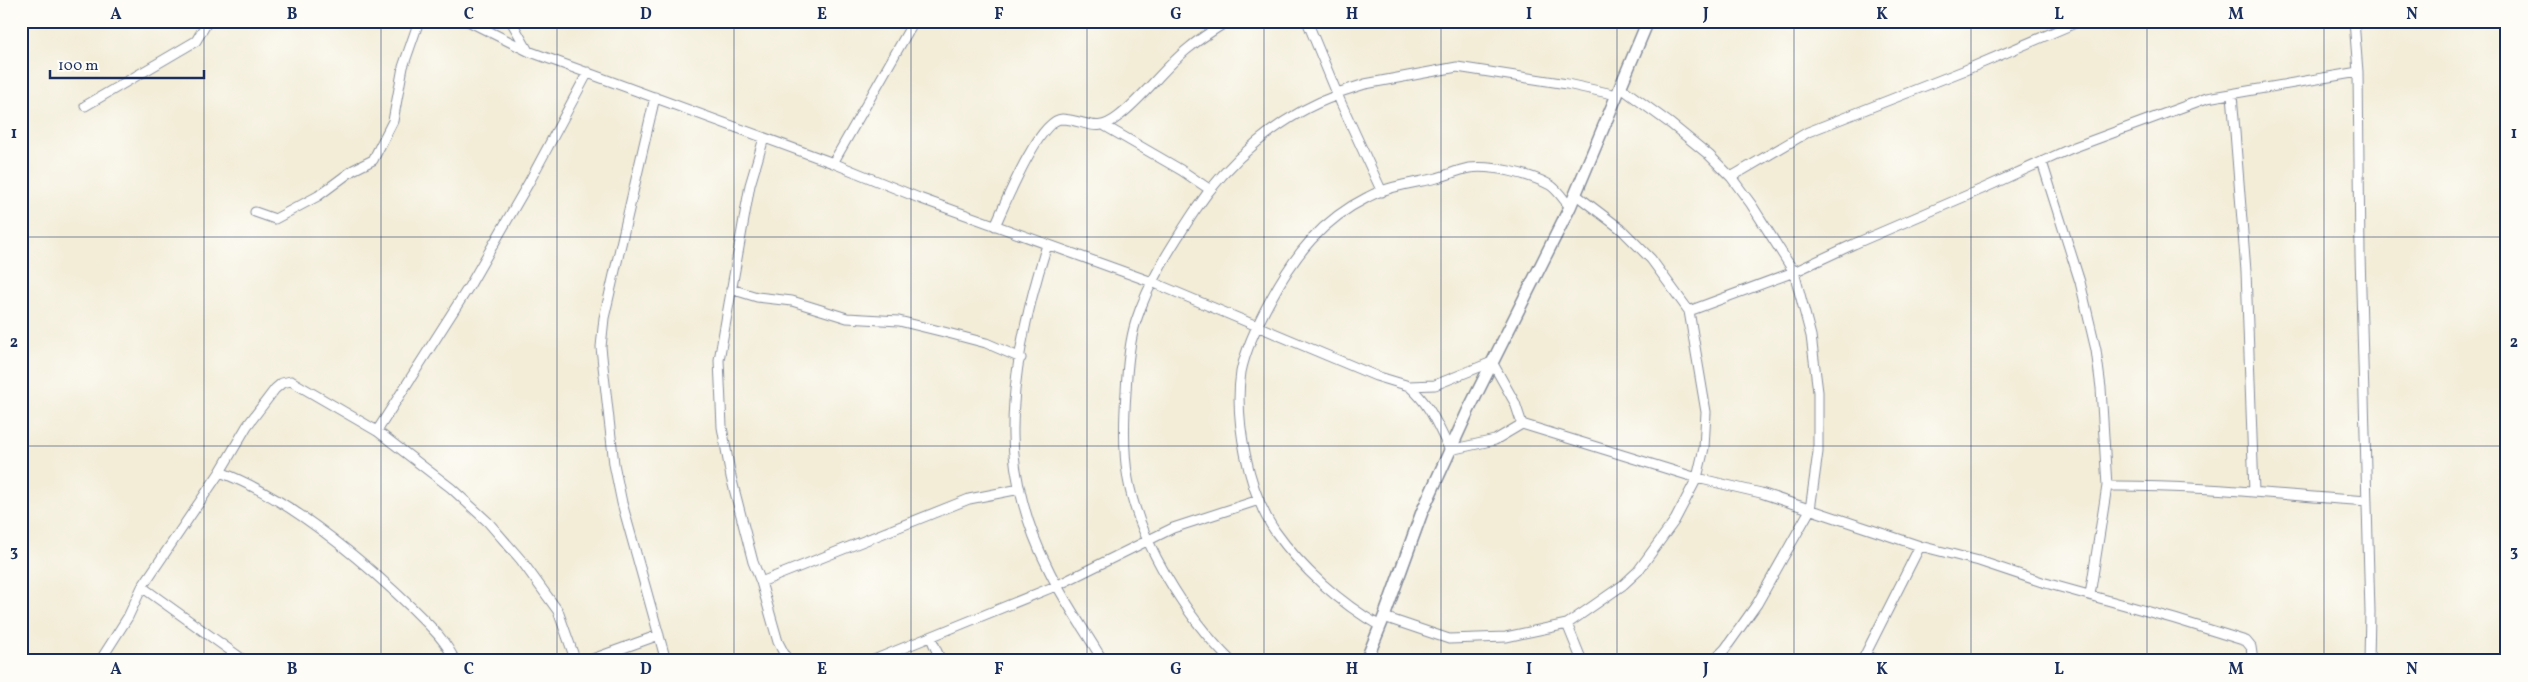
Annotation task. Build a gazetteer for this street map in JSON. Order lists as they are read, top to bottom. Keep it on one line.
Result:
{"scale_bar":"100 m","grid":{"columns":["A","B","C","D","E","F","G","H","I","J","K","L","M","N"],"rows":["1","2","3"]}}
